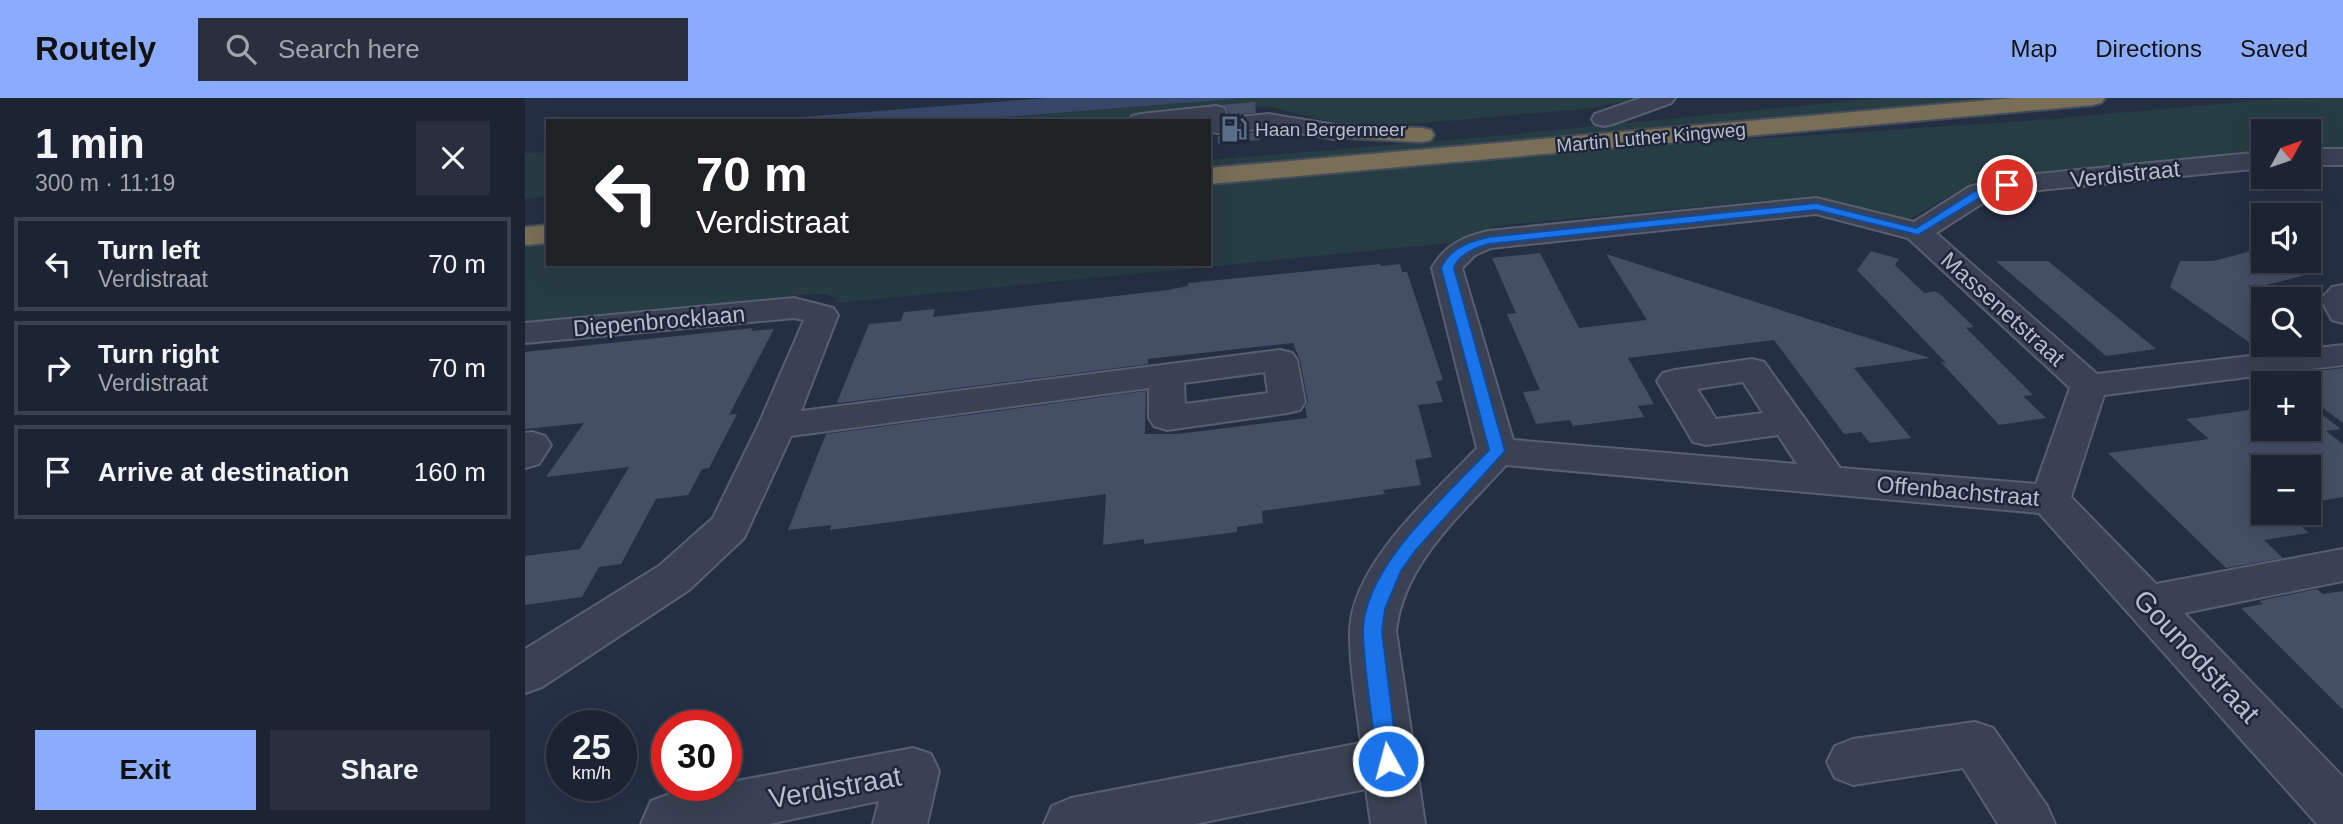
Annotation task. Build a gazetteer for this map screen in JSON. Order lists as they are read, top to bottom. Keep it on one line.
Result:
{"streets":{"highway":["Martin Luther Kingweg"],"street":["Verdistraat","Massenetstraat","Diepenbrocklaan","Offenbachstraat","Gounodstraat"]},"crossings":[["Verdistraat","Massenetstraat"],["Massenetstraat","Offenbachstraat"],["Offenbachstraat","Gounodstraat"]],"places":{"fuel station":["Haan Bergermeer"]},"north":"top right","page":{"header":"Routely","search":"Search here","nav":["Map","Directions","Saved"],"heading":["1 min","300 m · 11:19"],"map_buttons":["+","−"],"turn":["70 m","Verdistraat"],"list":[{"name":"Turn left","note":"Verdistraat","value":"70 m"},{"name":"Turn right","note":"Verdistraat","value":"70 m"},{"name":"Arrive at destination","value":"160 m"}],"speed":"25 km/h","limit":"30","buttons":["Exit","Share"]}}
